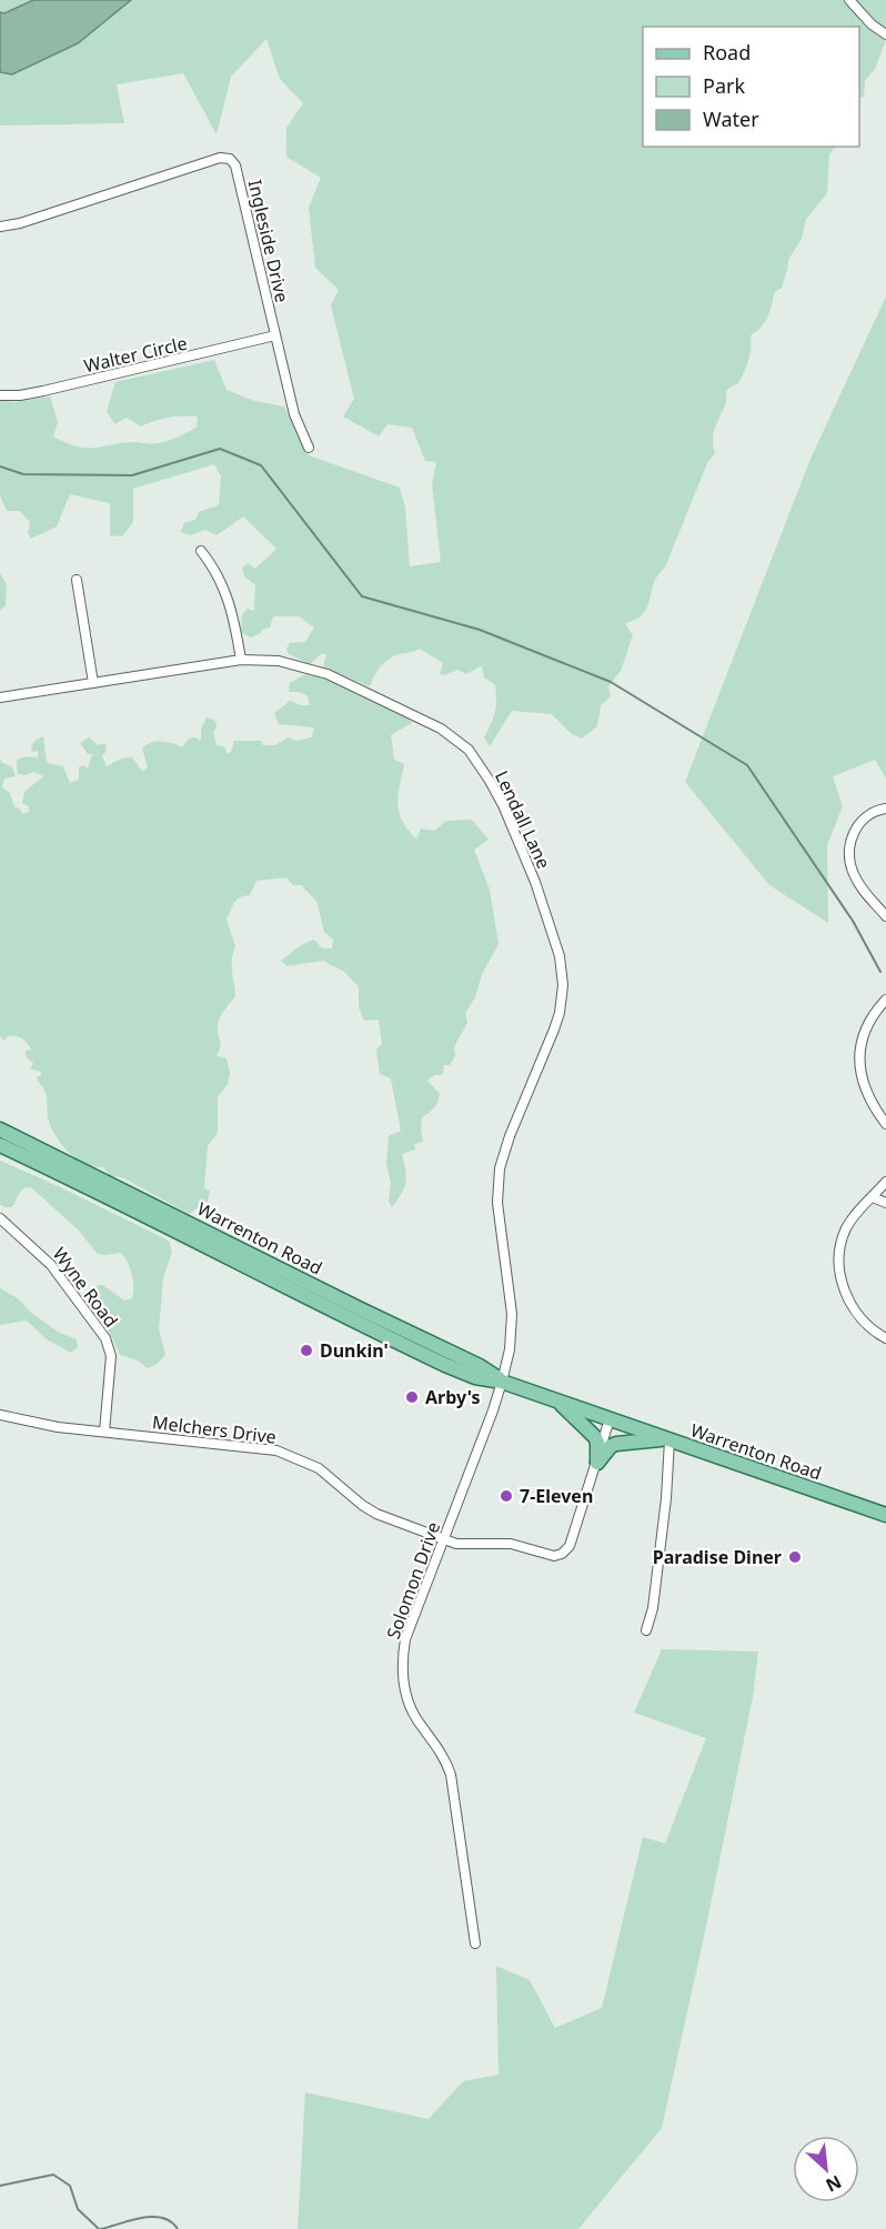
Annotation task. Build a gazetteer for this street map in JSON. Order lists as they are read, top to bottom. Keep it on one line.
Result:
{"streets":{"main road":["Warrenton Road"],"street":["Ingleside Drive","Walter Circle","Lendall Lane","Wyne Road","Melchers Drive","Solomon Drive"]},"crossings":[["Ingleside Drive","Walter Circle"],["Lendall Lane","Warrenton Road"],["Lendall Lane","Solomon Drive"],["Warrenton Road","Solomon Drive"],["Wyne Road","Melchers Drive"],["Melchers Drive","Solomon Drive"]],"places":["Dunkin'","Arby's","7-Eleven","Paradise Diner"],"legend":["Road","Park","Water"],"north":"bottom right"}
